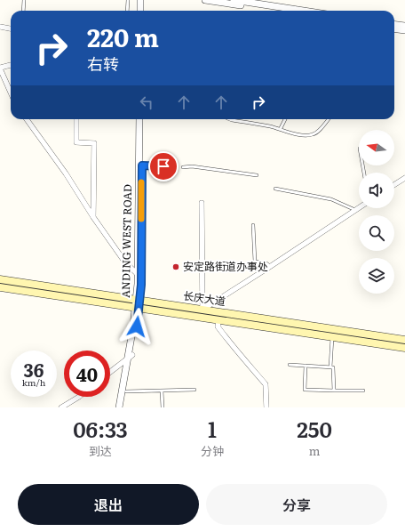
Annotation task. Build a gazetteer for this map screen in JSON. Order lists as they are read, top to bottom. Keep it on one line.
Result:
{"streets":{"main road":["长庆大道"],"street":["ANDING WEST ROAD"]},"crossings":[["ANDING WEST ROAD","长庆大道"]],"places":["安定路街道办事处"],"north":"left","page":{"turn":["220 m","右转"],"speed":"36 km/h","limit":"40","eta":["06:33","到达","1","分钟","250","m"],"buttons":["退出","分享"]}}
